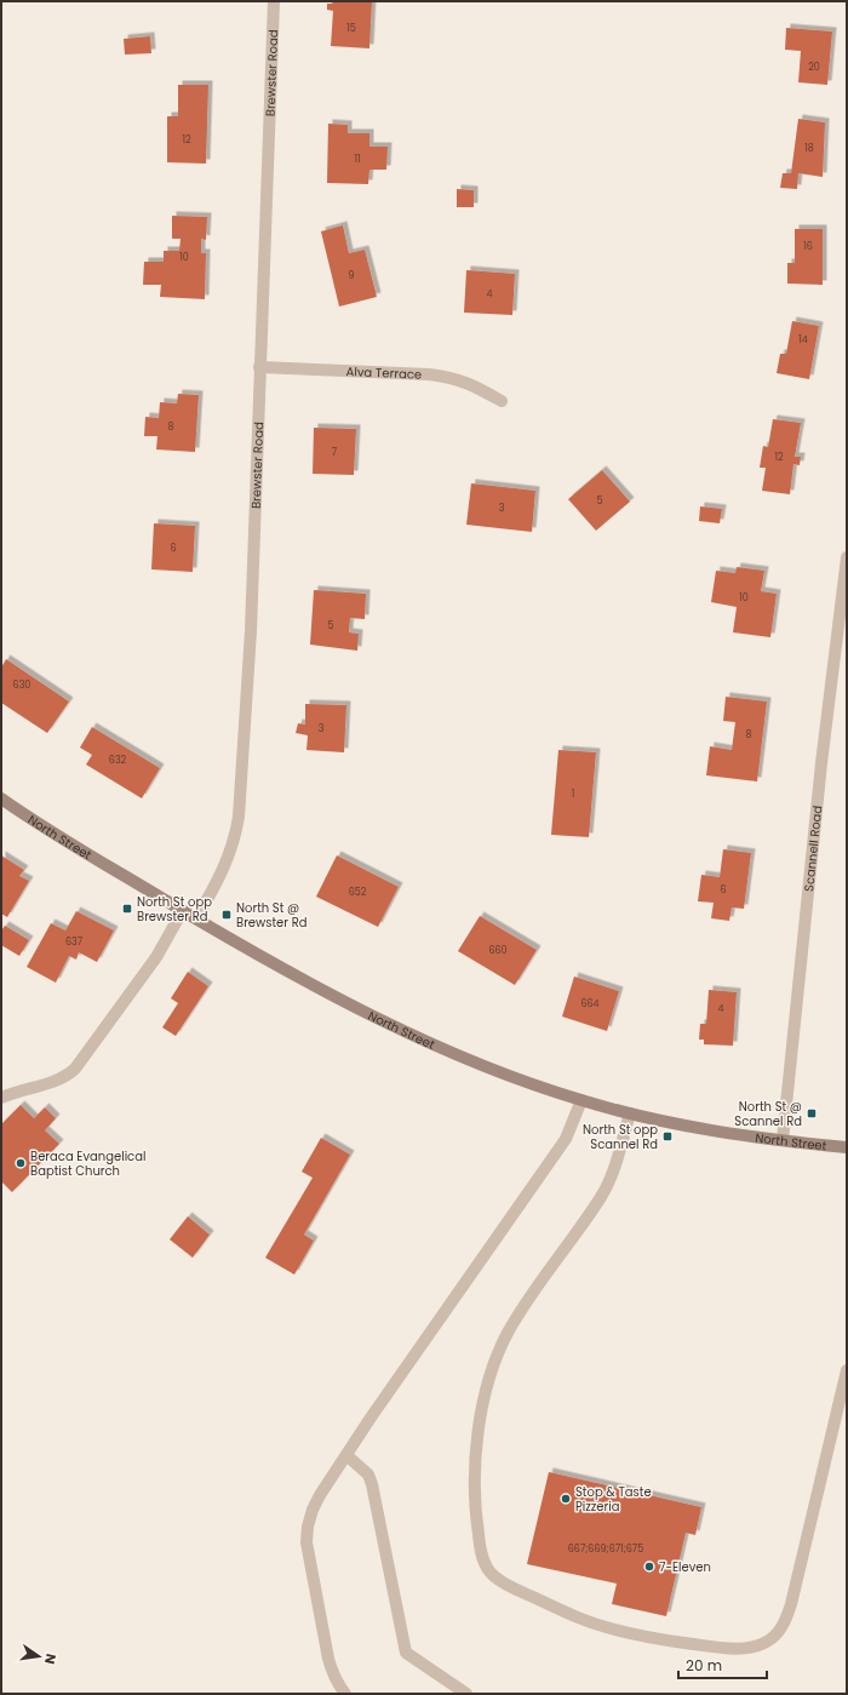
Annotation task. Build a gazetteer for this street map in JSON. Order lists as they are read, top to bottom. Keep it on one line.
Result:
{"streets":{"main road":["North Street"],"street":["Brewster Road","Alva Terrace","Scannell Road"]},"crossings":[["Brewster Road","Alva Terrace"],["Brewster Road","North Street"],["North Street","Scannell Road"]],"places":{"transit":["North St opp Brewster Rd","North St @ Brewster Rd","North St @ Scannel Rd","North St opp Scannel Rd"],"other":["Beraca Evangelical Baptist Church","Stop & Taste Pizzeria","7-Eleven"]},"house_numbers":["15","20","12","18","11","16","10","9","4","14","8","7","12","5","3","6","10","5","630","3","8","632","1","6","652","637","660","664","4","667;669;671;675"],"scale_bar":"20 m","north":"right"}
